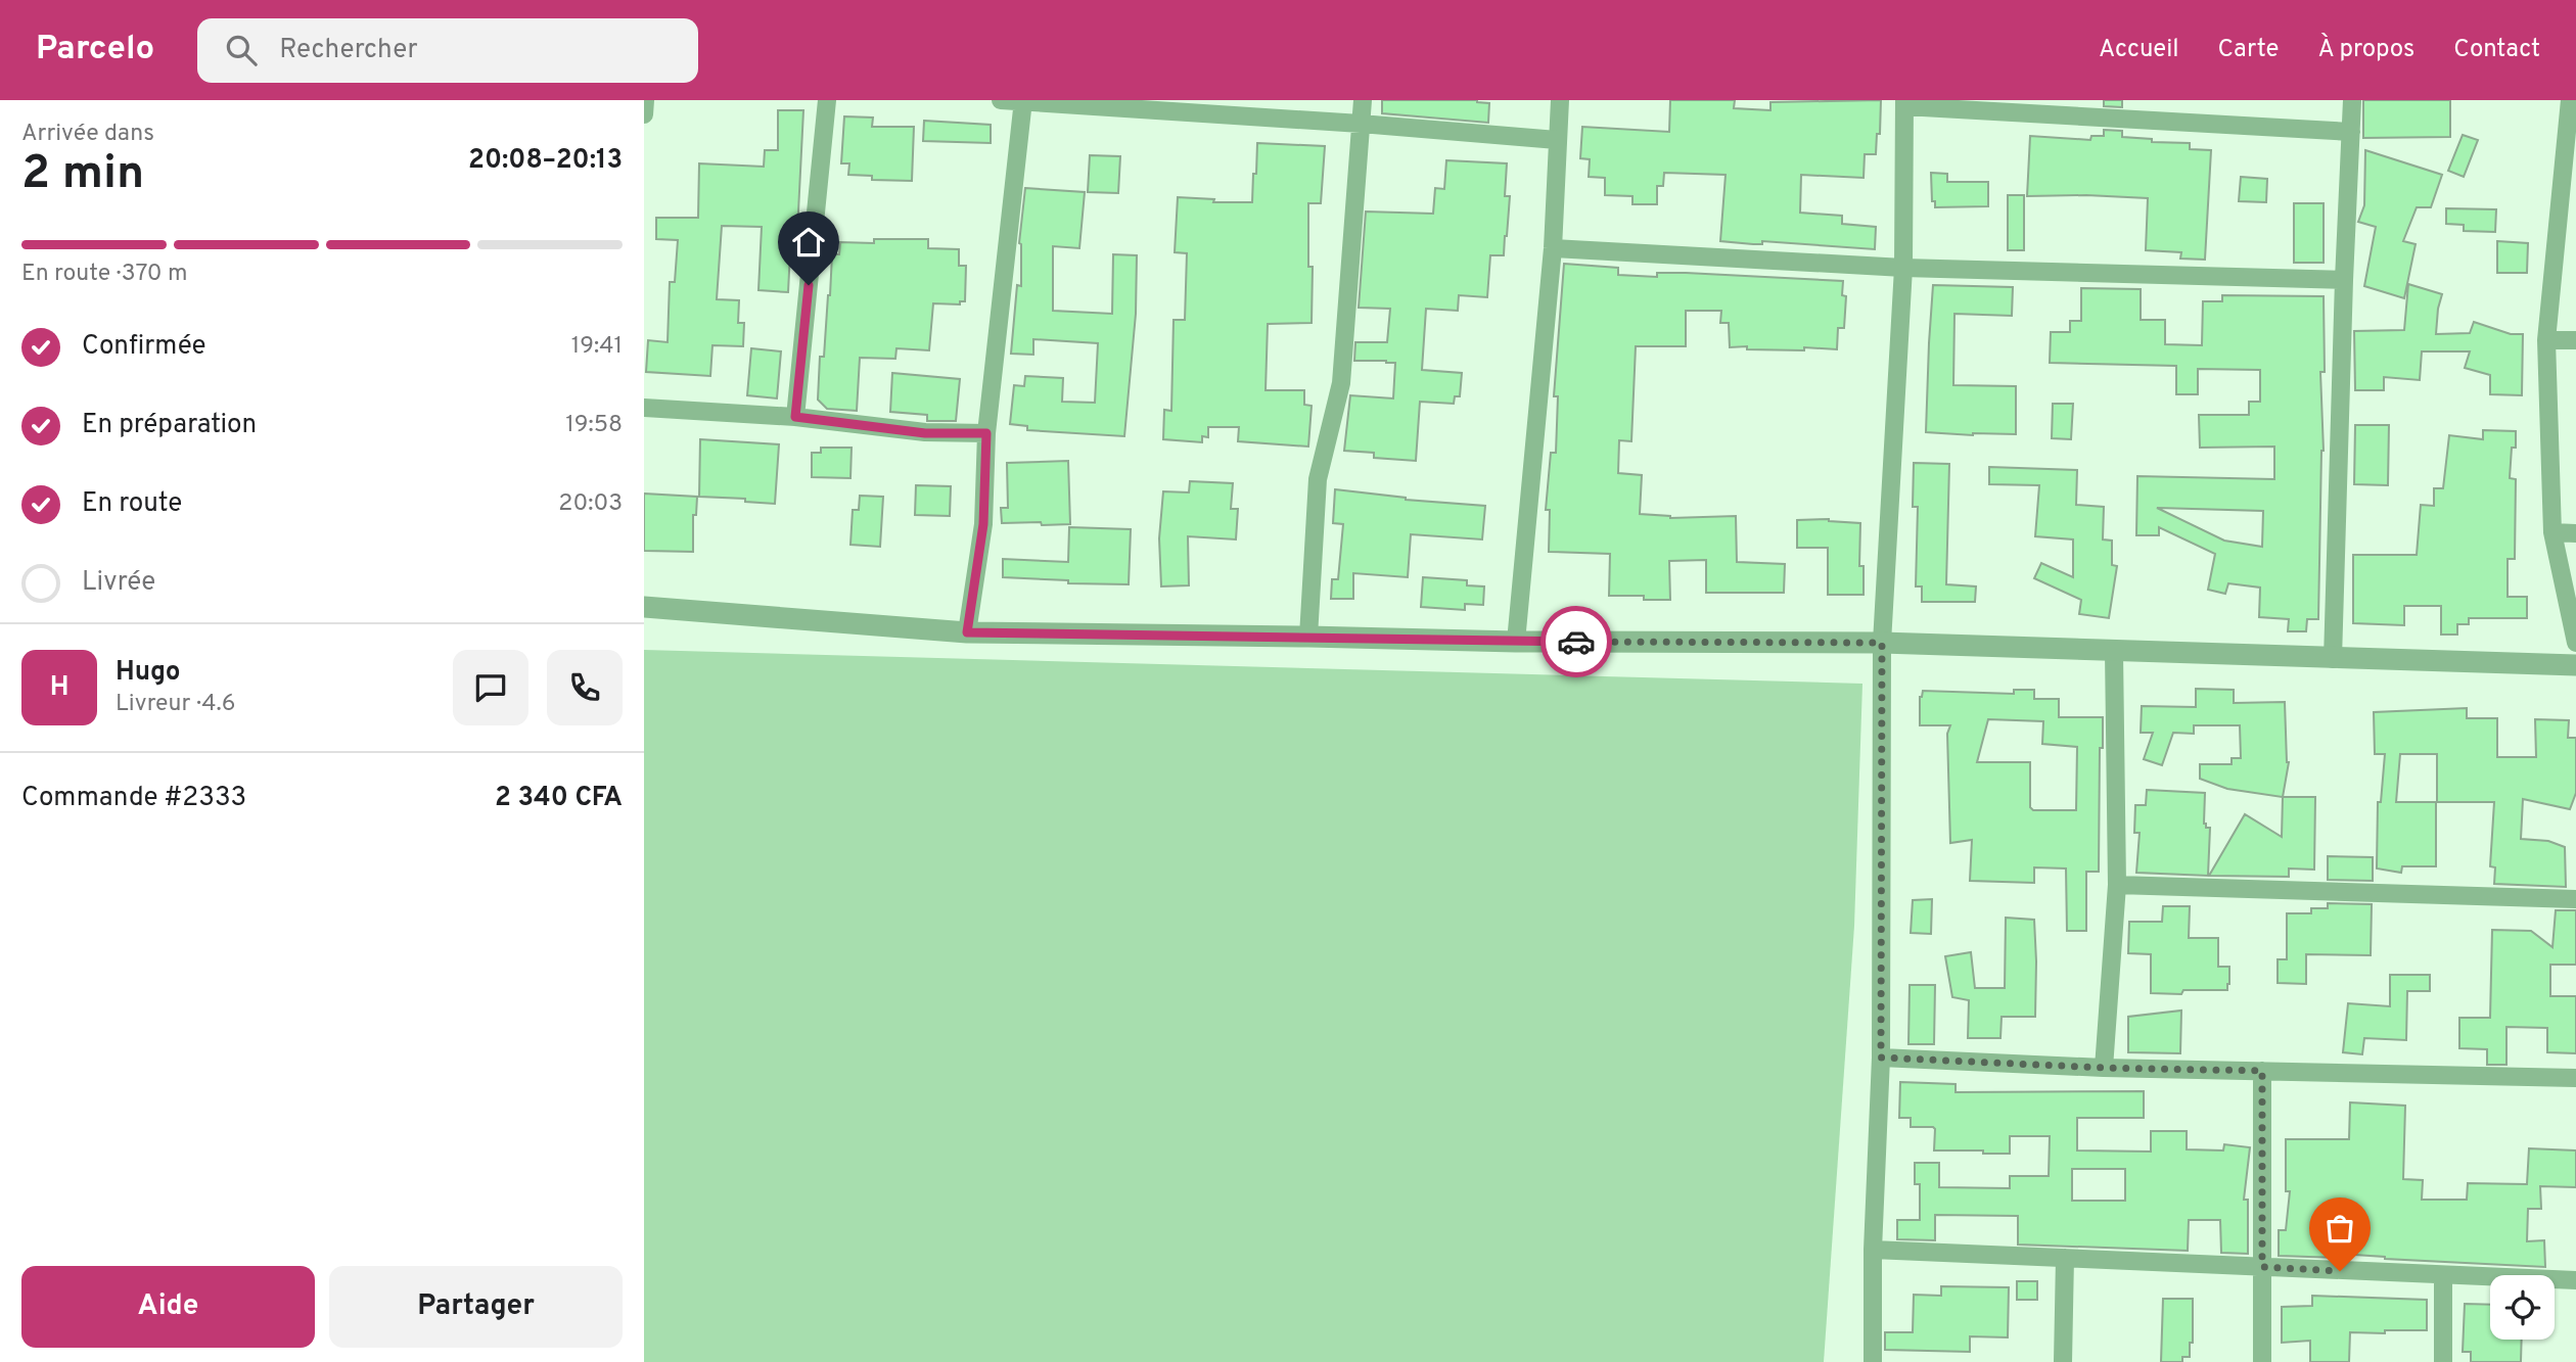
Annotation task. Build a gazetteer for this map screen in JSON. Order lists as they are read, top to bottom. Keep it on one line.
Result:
{"page":{"header":"Parcelo","search":"Rechercher","nav":["Accueil","Carte","À propos","Contact"],"heading":["2 min","Arrivée dans","20:08–20:13"],"panel":["Hugo","Livreur · 4.6","Commande #2333","2 340 CFA"],"bar":"En route · 370 m","list":[["Confirmée","19:41"],["En préparation","19:58"],["En route","20:03"],"Livrée"],"round":"H","buttons":["Aide","Partager"]}}
